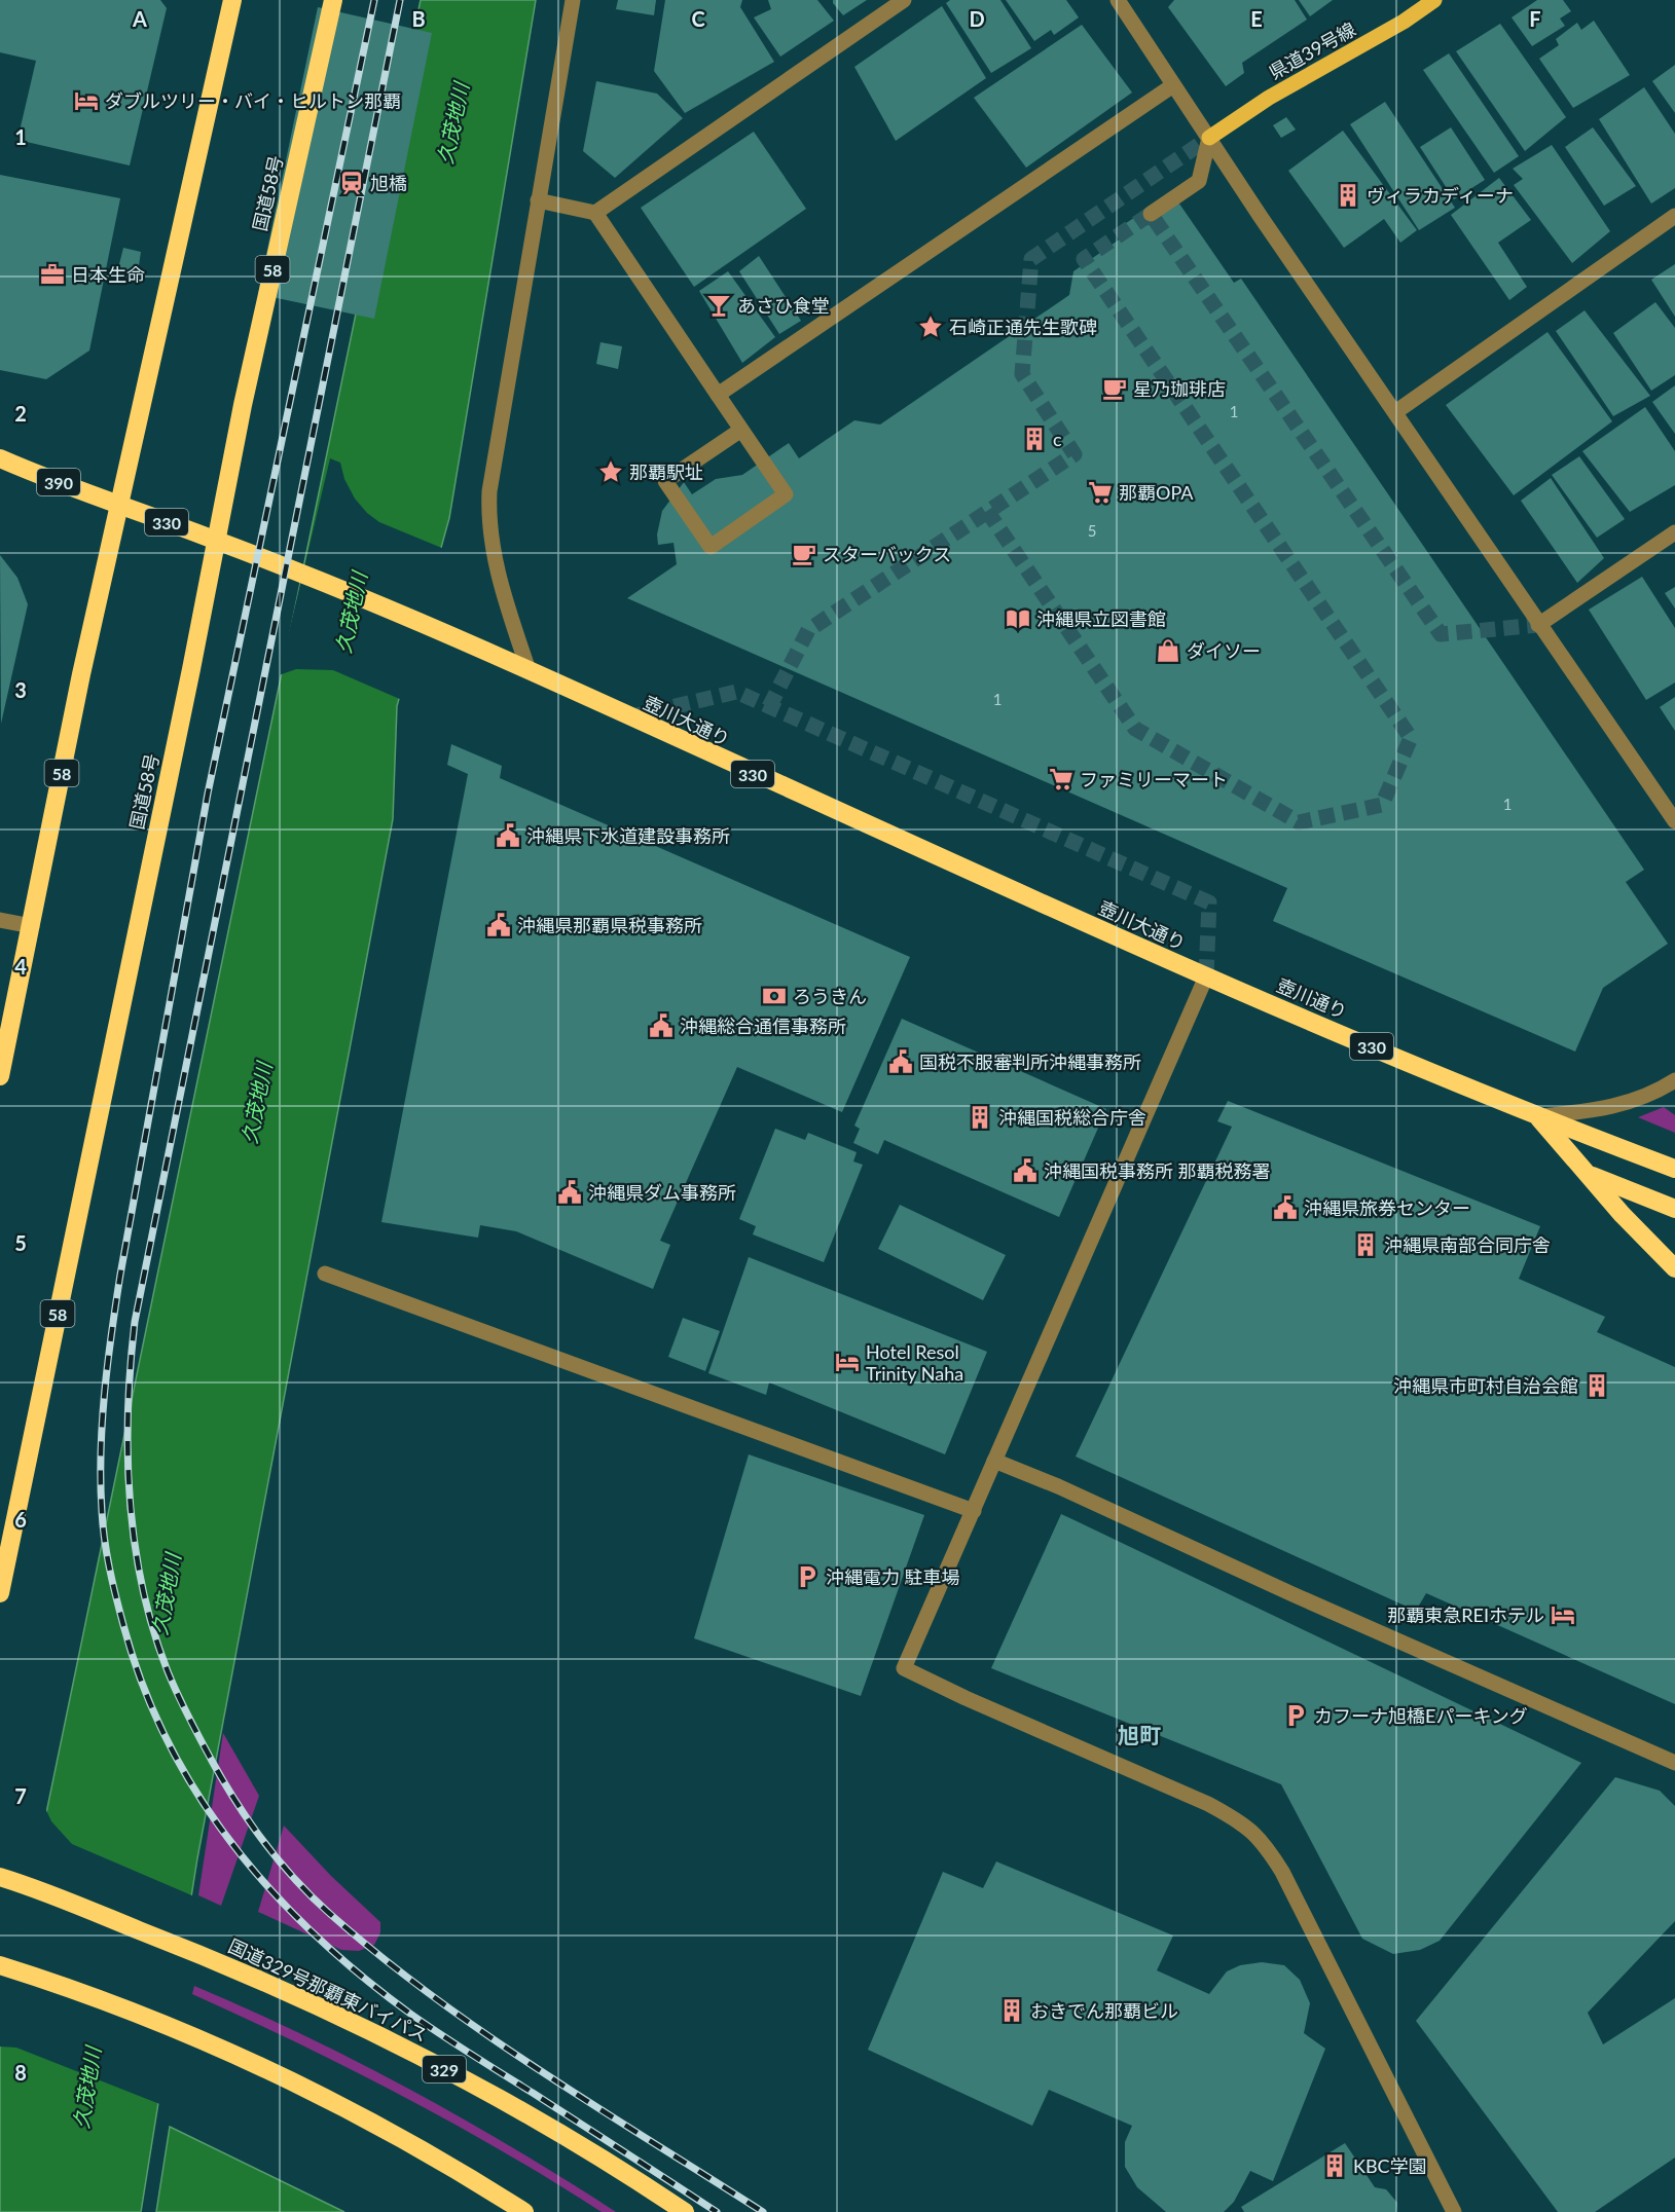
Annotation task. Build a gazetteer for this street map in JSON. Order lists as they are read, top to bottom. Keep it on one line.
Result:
{"streets":{"highway":["国道58号","58","390","330","壺川大通り","壺川通り","国道329号那覇東バイパス","329"],"main road":["県道39号線"]},"crossings":[["国道58号","330"],["国道58号","壺川大通り"],["58","390"],["58","330"],["390","330"],["330","壺川大通り"],["壺川大通り","壺川通り"]],"districts":["旭町"],"water":["久茂地川"],"places":{"hotel":["ダブルツリー・バイ・ヒルトン那覇","Hotel Resol Trinity Naha","那覇東急REIホテル"],"station":["旭橋"],"building":["ヴィラカディーナ","c","沖縄国税総合庁舎","沖縄県南部合同庁舎","沖縄県市町村自治会館","おきでん那覇ビル","KBC学園"],"office":["日本生命"],"bar":["あさひ食堂"],"place":["石崎正通先生歌碑","那覇駅址"],"cafe":["星乃珈琲店","スターバックス"],"supermarket":["那覇OPA","ファミリーマート"],"library":["沖縄県立図書館"],"shop":["ダイソー"],"public building":["沖縄県下水道建設事務所","沖縄県那覇県税事務所","沖縄総合通信事務所","国税不服審判所沖縄事務所","沖縄国税事務所 那覇税務署","沖縄県ダム事務所","沖縄県旅券センター"],"bank":["ろうきん"],"parking":["沖縄電力 駐車場","カフーナ旭橋Eパーキング"]},"house_numbers":["1","5","1","1"],"grid":{"columns":["A","B","C","D","E","F"],"rows":["1","2","3","4","5","6","7","8"]}}
